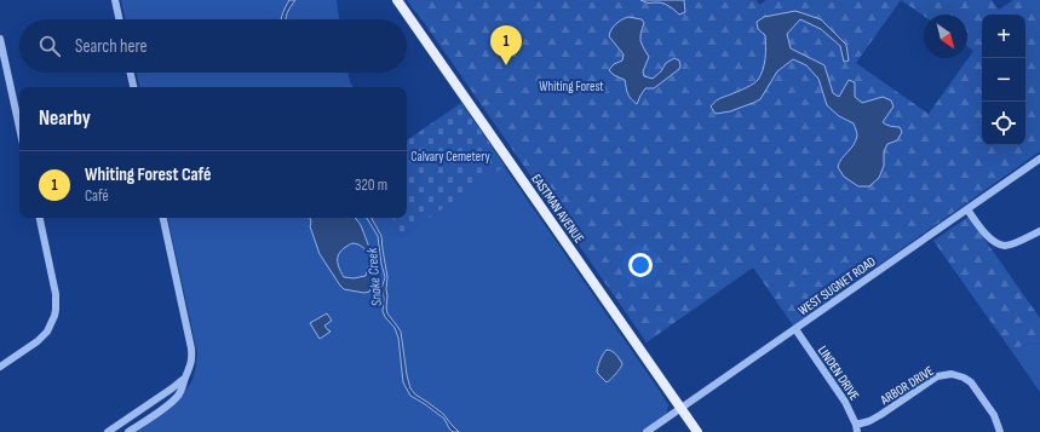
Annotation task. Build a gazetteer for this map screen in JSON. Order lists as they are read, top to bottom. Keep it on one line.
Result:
{"streets":{"main road":["EASTMAN AVENUE"],"street":["WEST SUGNET ROAD","LINDEN DRIVE","ARBOR DRIVE"]},"crossings":[["EASTMAN AVENUE","WEST SUGNET ROAD"],["WEST SUGNET ROAD","LINDEN DRIVE"],["LINDEN DRIVE","ARBOR DRIVE"]],"water":["Snake Creek"],"parks":["Whiting Forest","Calvary Cemetery"],"north":"bottom right","page":{"map_buttons":["+","−"],"search":"Search here","pins":"1","heading":"Nearby","list":[{"mark":"1","name":"Whiting Forest Café","note":"Café","value":"320 m"}]}}
